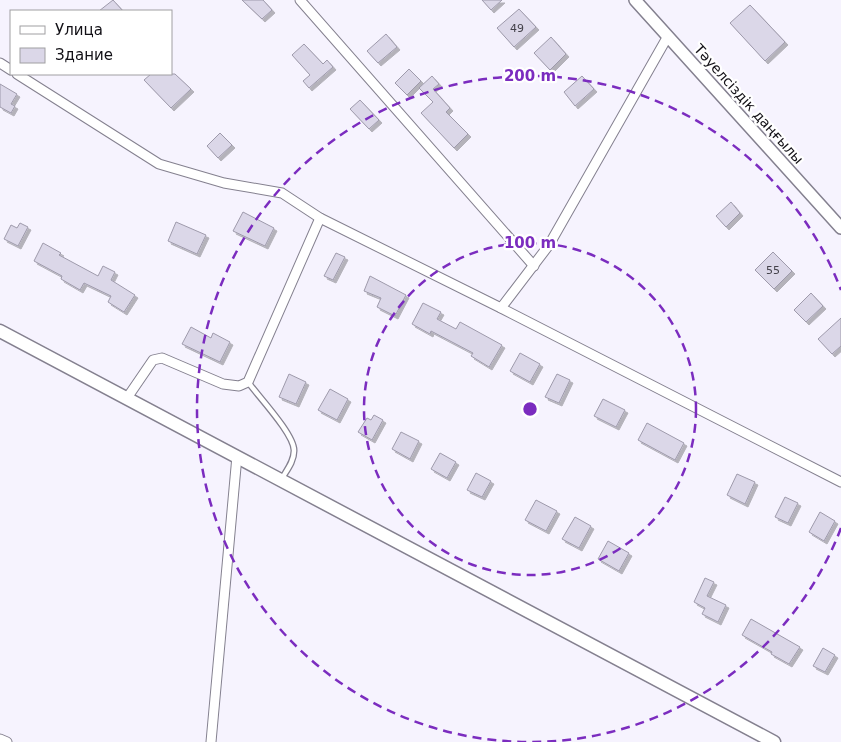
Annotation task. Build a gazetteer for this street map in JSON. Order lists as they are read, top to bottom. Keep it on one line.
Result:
{"streets":{"street":["Тәуелсіздік даңғылы"]},"house_numbers":["49","55"],"legend":["Улица","Здание"],"rings":["200 m","100 m"]}
